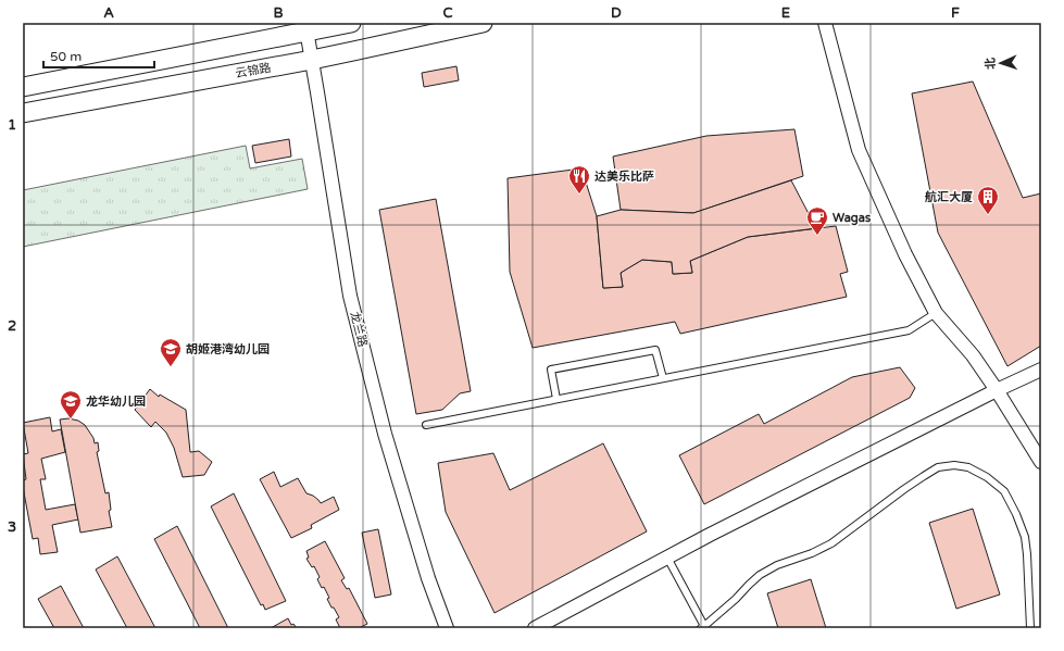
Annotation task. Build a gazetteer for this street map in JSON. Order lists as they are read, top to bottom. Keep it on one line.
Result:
{"streets":{"main road":["云锦路"],"street":["龙兰路"]},"crossings":[["云锦路","龙兰路"]],"places":{"restaurant":["达美乐比萨"],"building":["航汇大厦"],"cafe":["Wagas"],"school or university":["胡姬港湾幼儿园","龙华幼儿园"]},"scale_bar":"50 m","north":"left","grid":{"columns":["A","B","C","D","E","F"],"rows":["1","2","3"]}}
